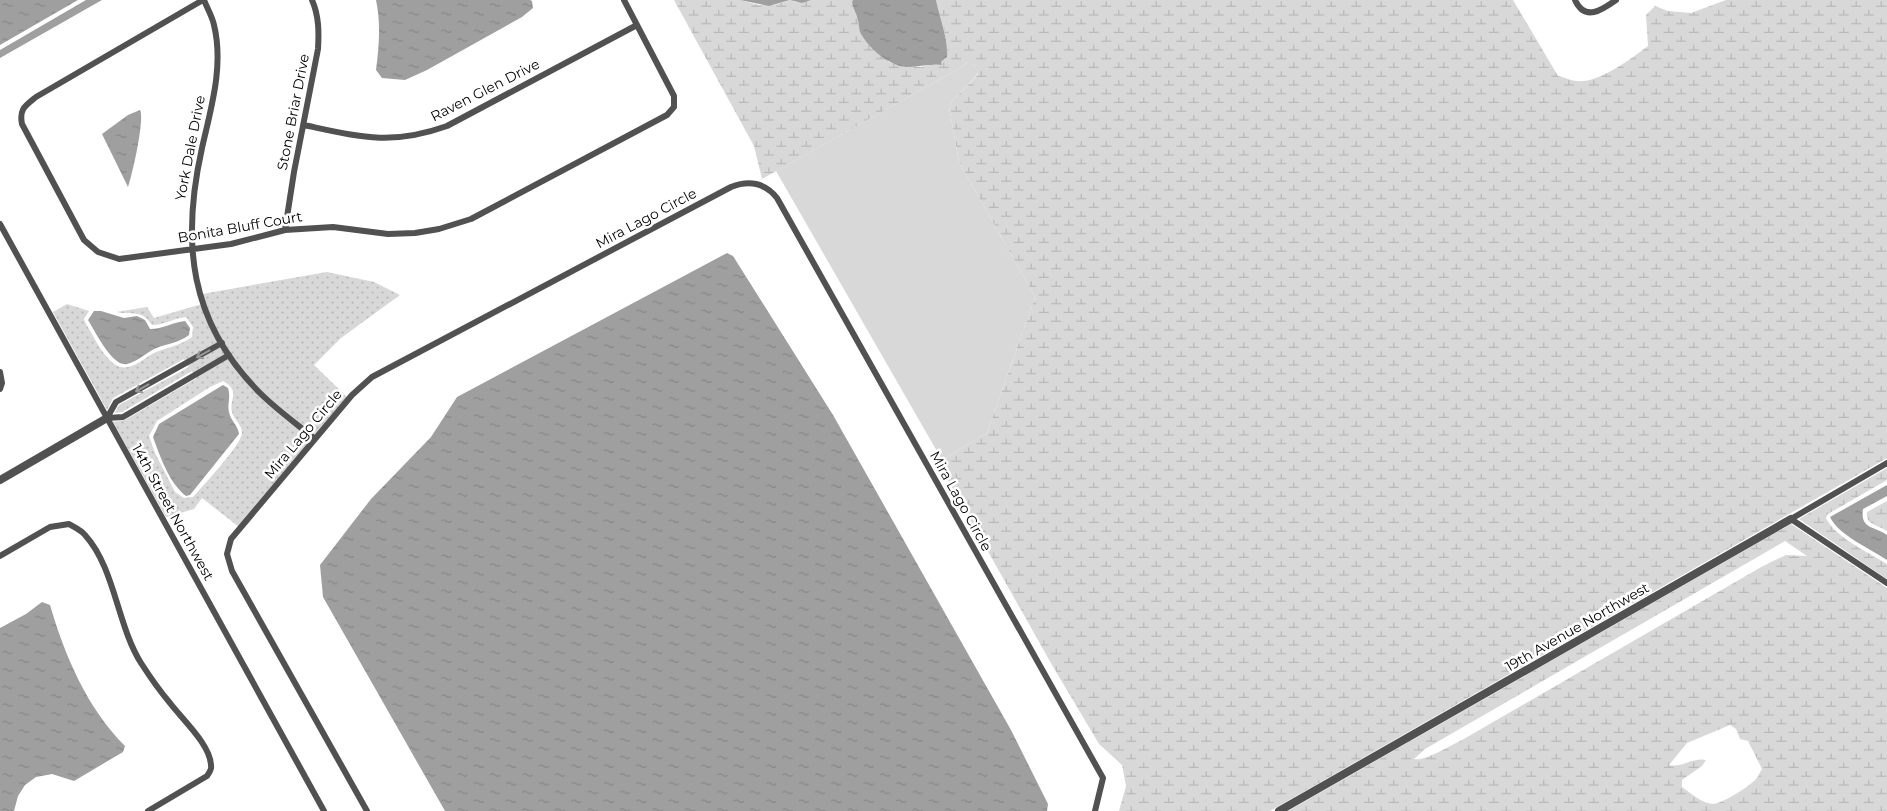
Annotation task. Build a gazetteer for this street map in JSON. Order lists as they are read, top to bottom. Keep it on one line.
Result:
{"streets":{"street":["Raven Glen Drive","Stone Briar Drive","York Dale Drive","Mira Lago Circle","Bonita Bluff Court","14th Street Northwest","19th Avenue Northwest"]},"crossings":[["Raven Glen Drive","Stone Briar Drive"],["Raven Glen Drive","Bonita Bluff Court"],["Stone Briar Drive","Bonita Bluff Court"],["York Dale Drive","Mira Lago Circle"],["York Dale Drive","Bonita Bluff Court"]]}
